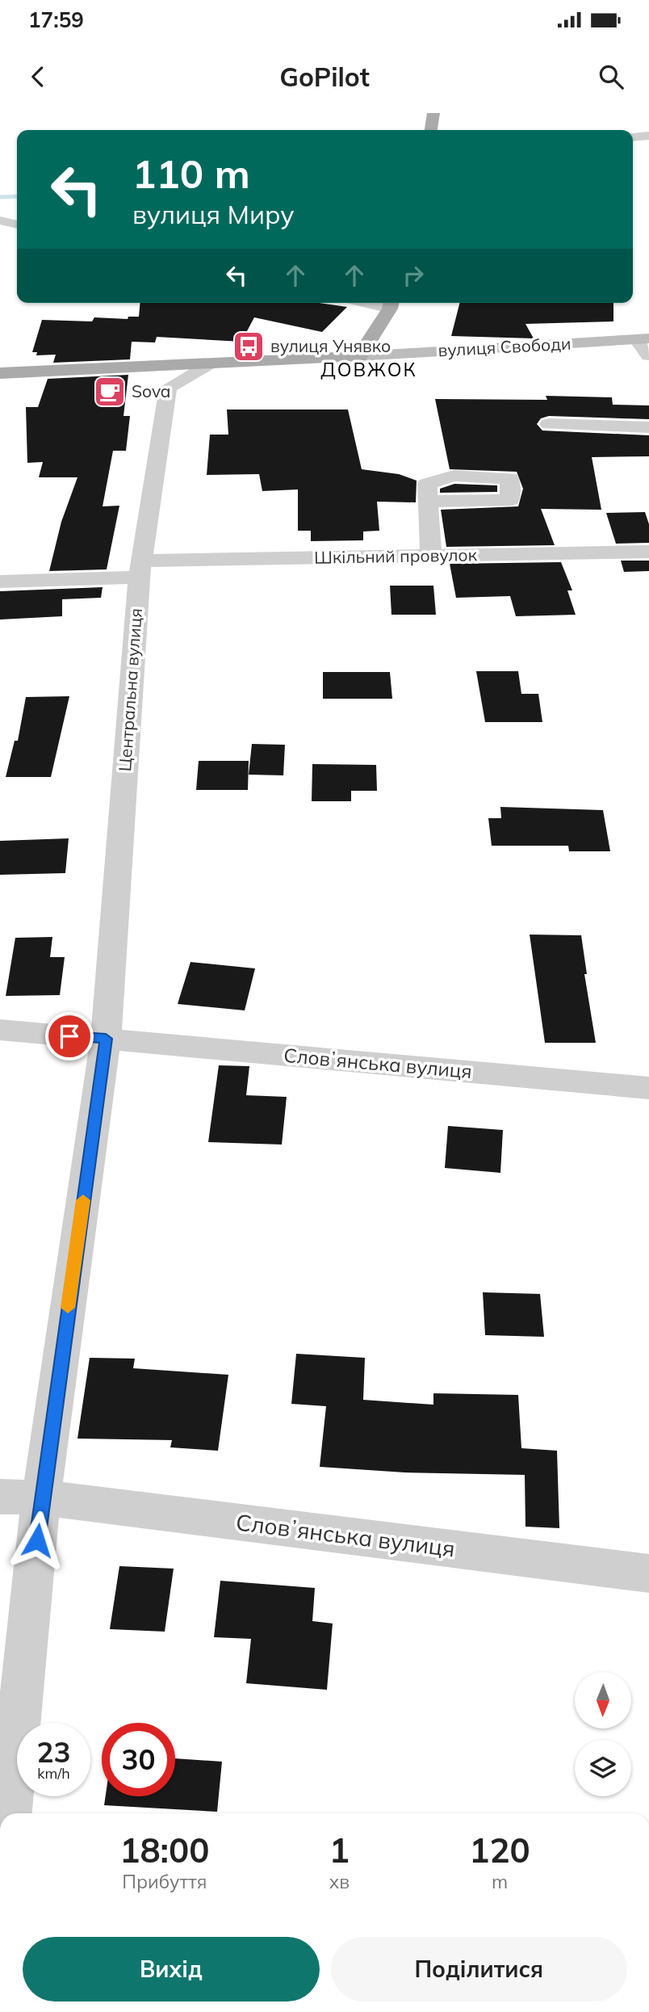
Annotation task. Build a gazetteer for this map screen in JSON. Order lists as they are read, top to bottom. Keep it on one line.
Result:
{"streets":{"street":["вулиця Свободи","Шкільний провулок","Центральна вулиця","Словʼянська вулиця"]},"crossings":[["Шкільний провулок","Центральна вулиця"],["Центральна вулиця","Словʼянська вулиця"]],"districts":["ДОВЖОК"],"places":{"bus stop":["вулиця Унявко"],"cafe":["Sova"]},"north":"bottom","page":{"status":"17:59","header":"GoPilot","turn":["110 m","вулиця Миру"],"speed":"23 km/h","limit":"30","eta":["18:00","Прибуття","1","хв","120","m"],"buttons":["Вихід","Поділитися"]}}
